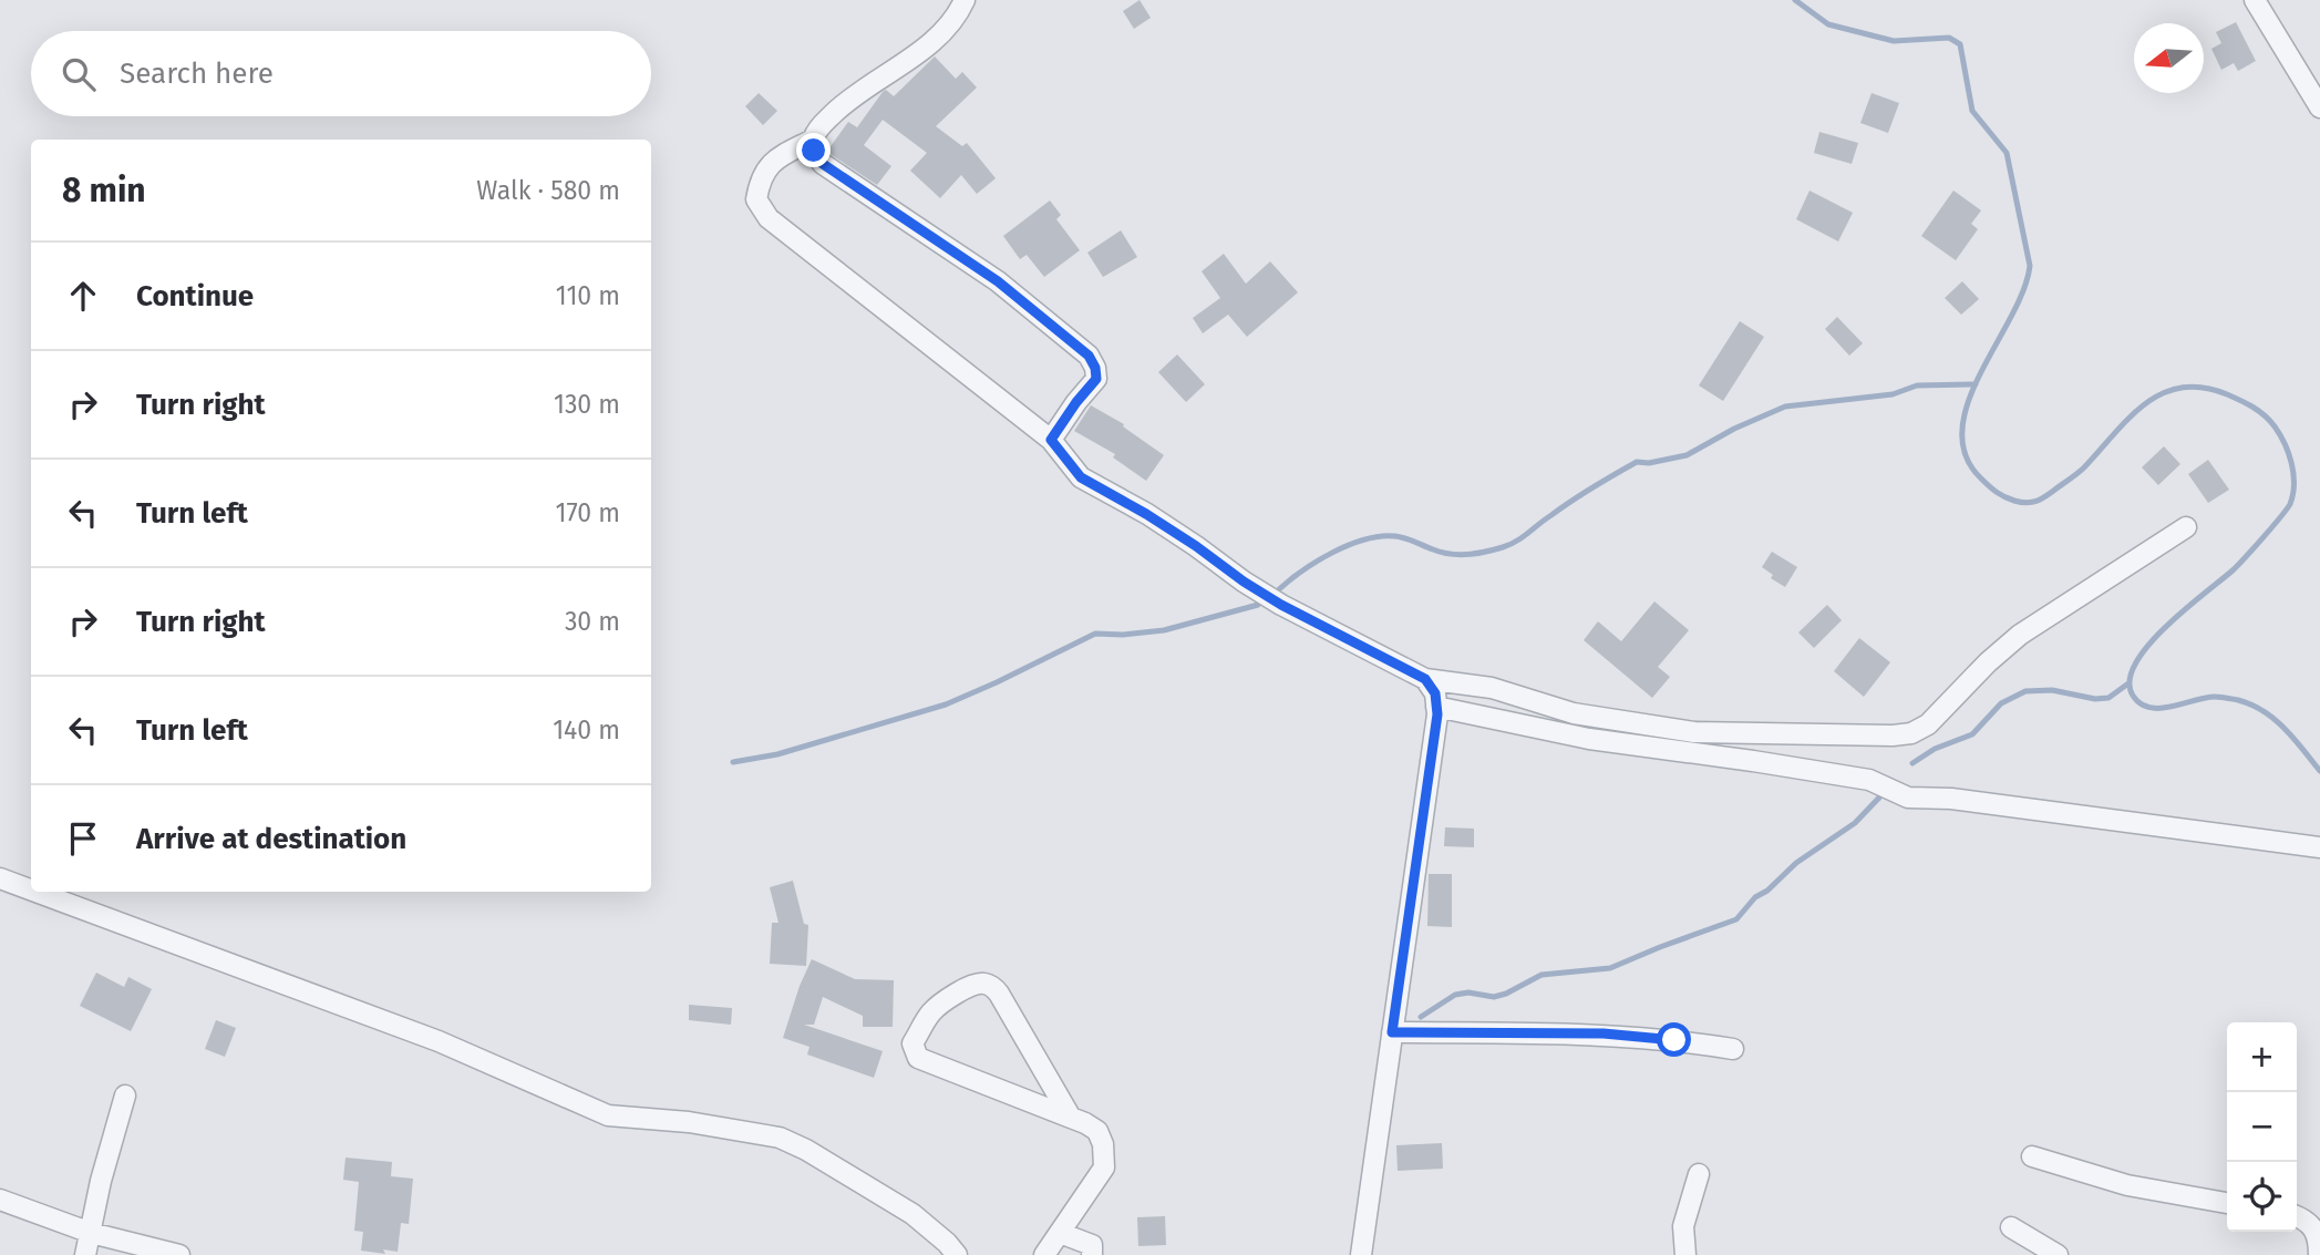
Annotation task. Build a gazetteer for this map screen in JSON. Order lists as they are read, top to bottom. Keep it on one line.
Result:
{"north":"left","page":{"search":"Search here","heading":["8 min","Walk · 580 m"],"list":[["Continue","110 m"],["Turn right","130 m"],["Turn left","170 m"],["Turn right","30 m"],["Turn left","140 m"],"Arrive at destination"],"map_buttons":["+","−"]}}
